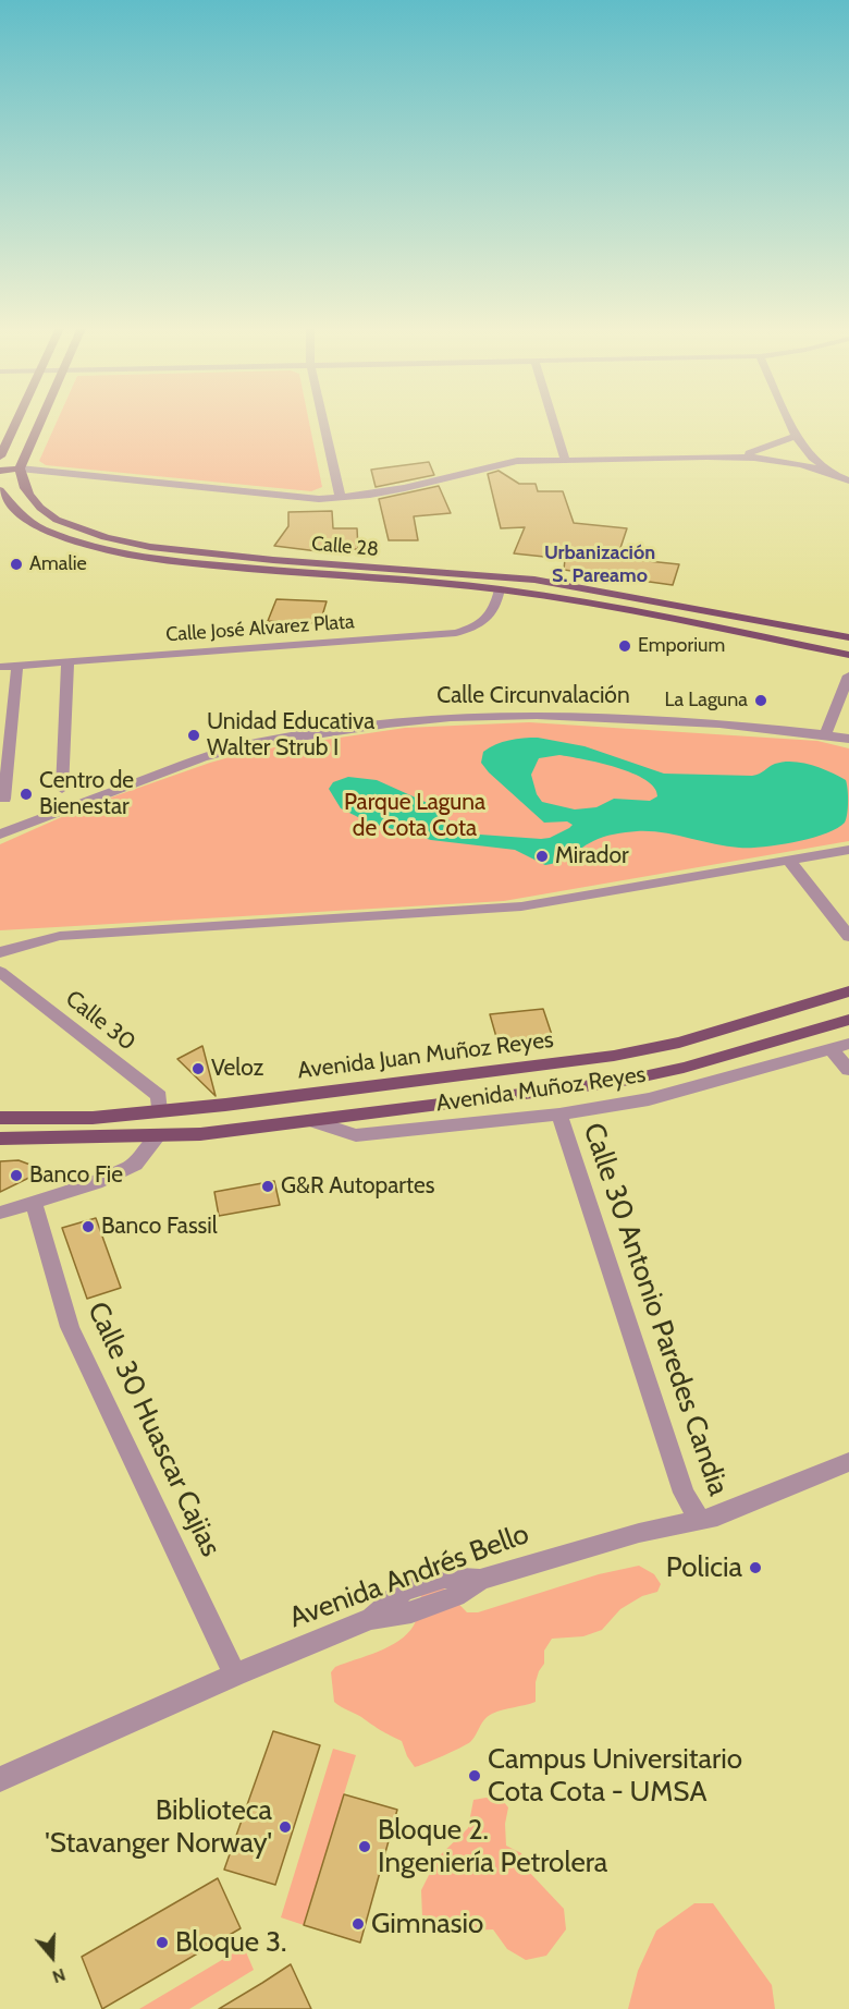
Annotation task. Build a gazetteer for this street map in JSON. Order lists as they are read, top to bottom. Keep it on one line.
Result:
{"streets":{"main road":["Calle 28","Avenida Juan Muñoz Reyes"],"street":["Calle José Alvarez Plata","Calle Circunvalación","Calle 30","Avenida Muñoz Reyes","Calle 30 Antonio Paredes Candia","Calle 30 Huascar Cajias","Avenida Andrés Bello"]},"crossings":[["Calle 28","Calle José Alvarez Plata"],["Calle 30","Avenida Juan Muñoz Reyes"],["Avenida Muñoz Reyes","Calle 30 Antonio Paredes Candia"],["Calle 30 Antonio Paredes Candia","Avenida Andrés Bello"],["Calle 30 Huascar Cajias","Avenida Andrés Bello"]],"districts":["Urbanización S. Pareamo"],"parks":["Parque Laguna de Cota Cota"],"places":["Amalie","Emporium","La Laguna","Unidad Educativa Walter Strub I","Centro de Bienestar","Mirador","Veloz","Banco Fie","G&R Autopartes","Banco Fassil","Policia","Campus Universitario Cota Cota - UMSA","Biblioteca 'Stavanger Norway'","Bloque 2. Ingeniería Petrolera","Gimnasio","Bloque 3."],"north":"bottom"}
